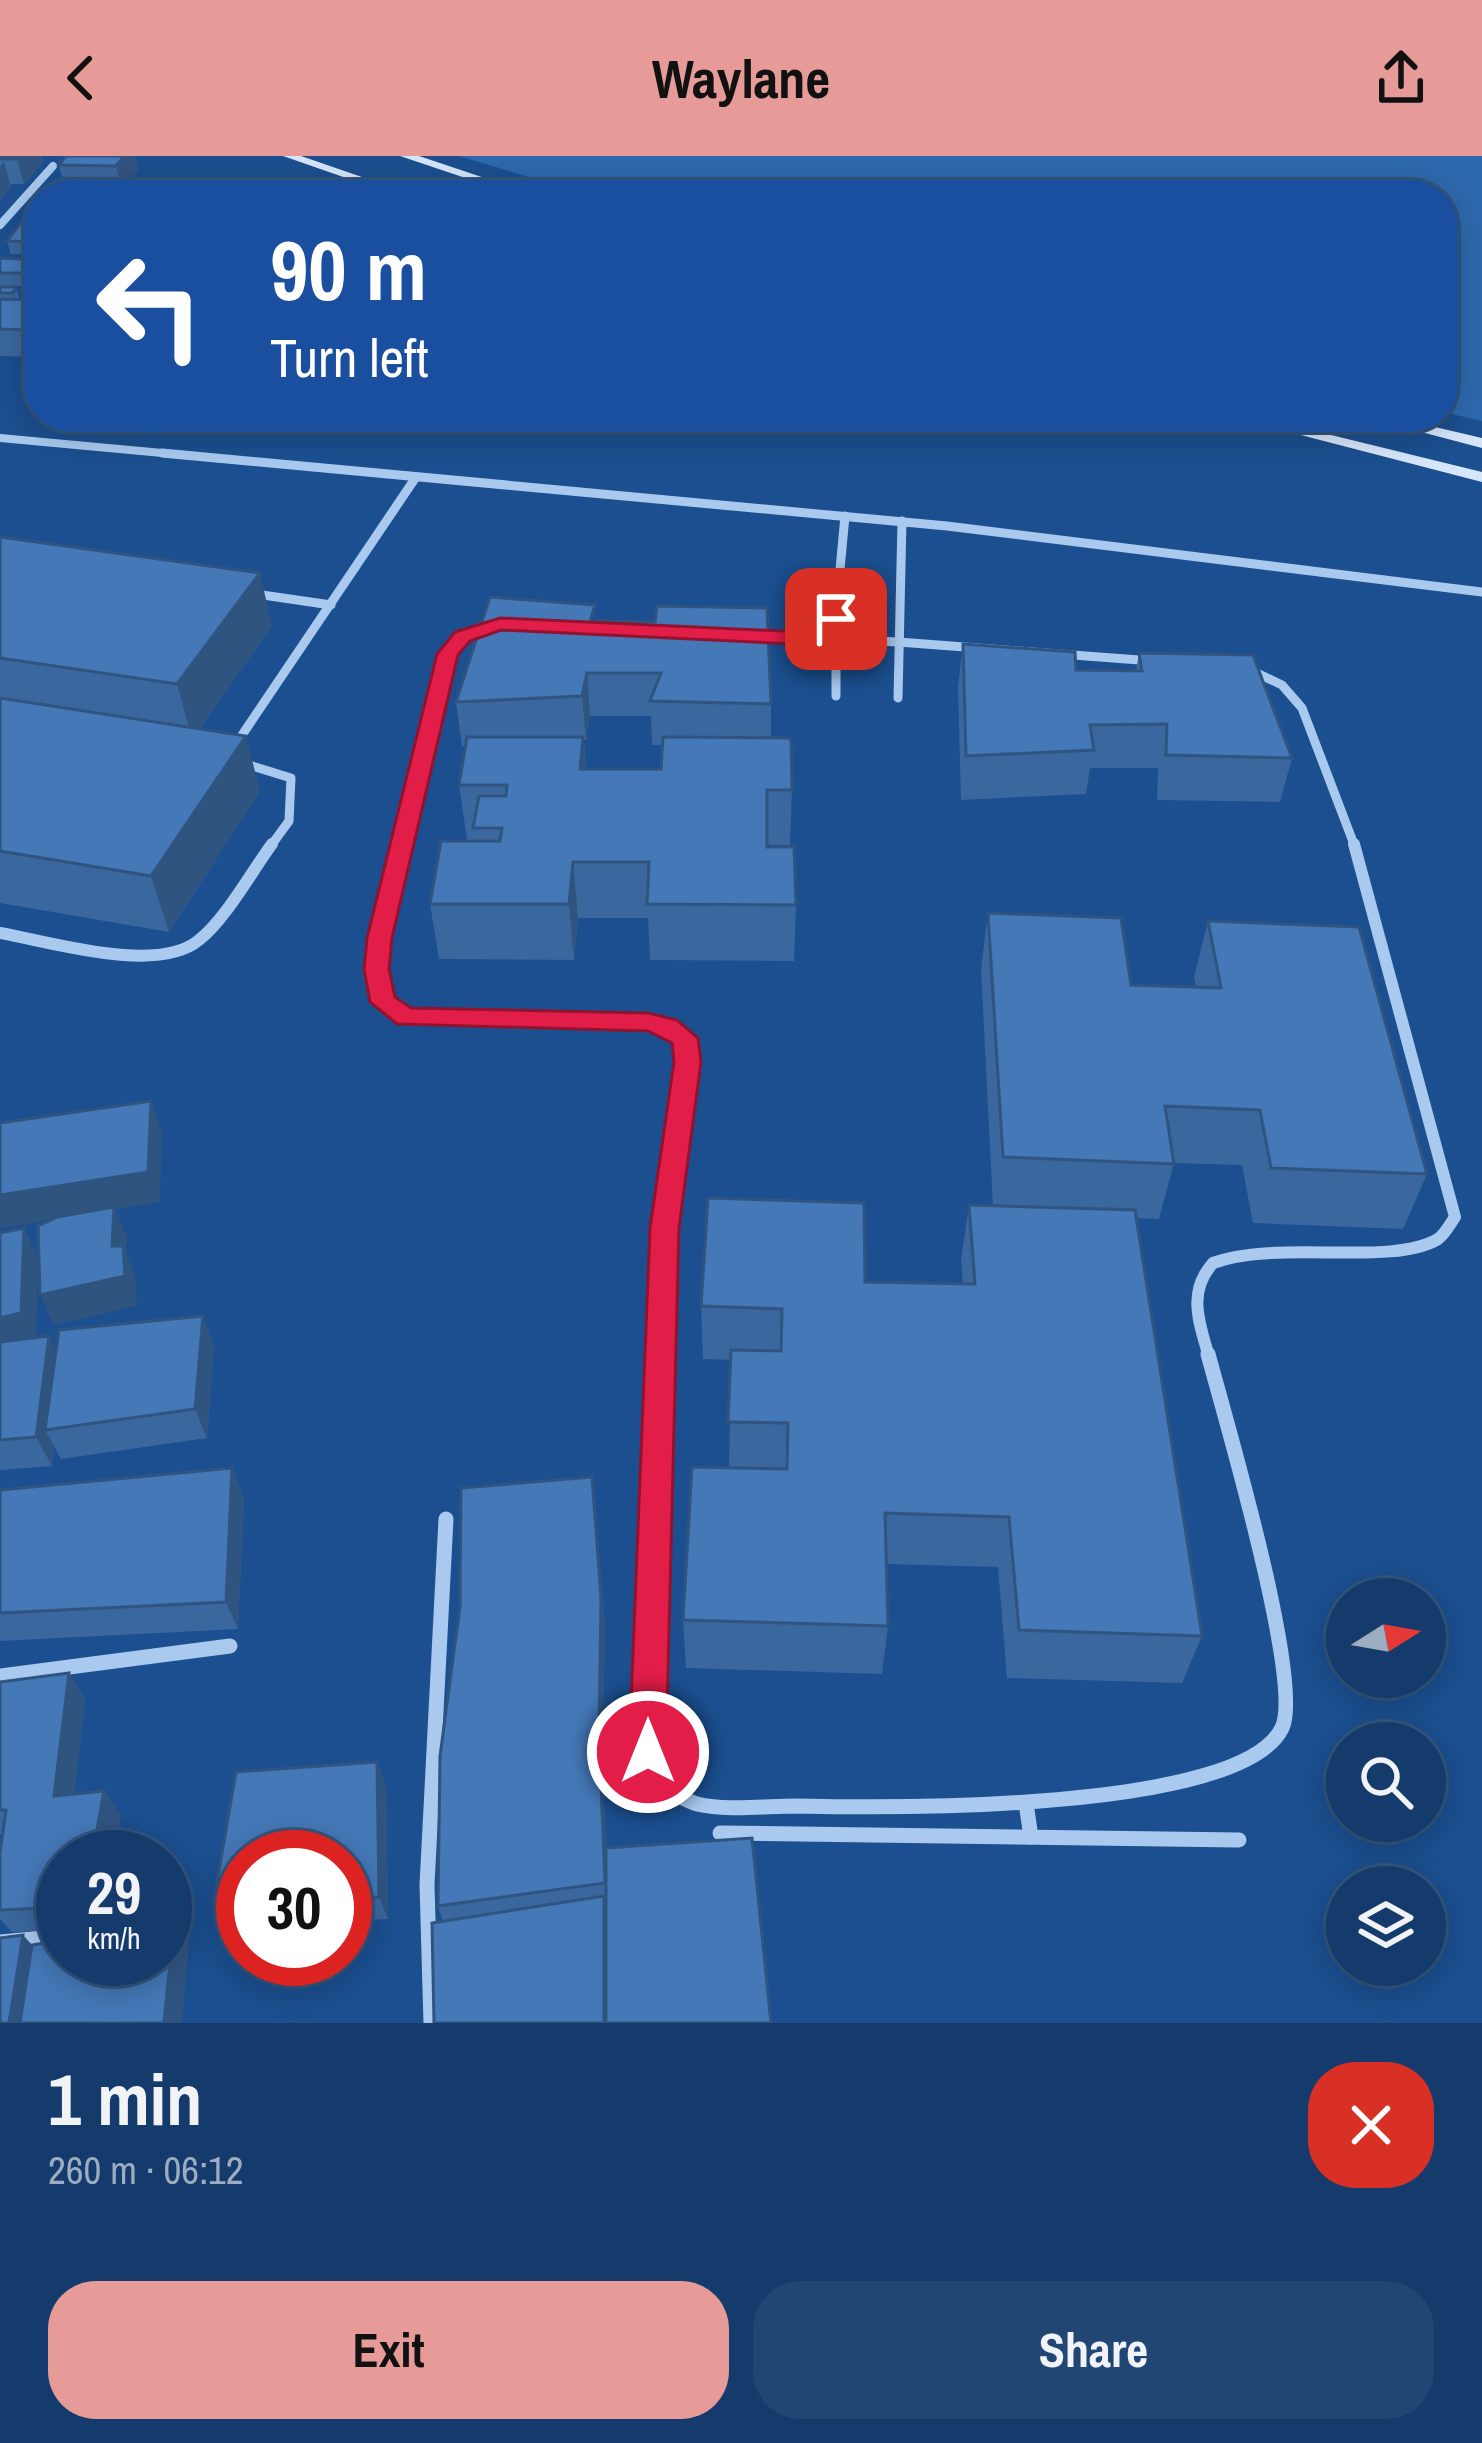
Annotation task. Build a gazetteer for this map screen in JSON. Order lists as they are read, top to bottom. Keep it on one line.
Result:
{"north":"right","page":{"header":"Waylane","turn":["90 m","Turn left"],"speed":"29 km/h","limit":"30","heading":["1 min","260 m · 06:12"],"buttons":["Exit","Share"]}}
